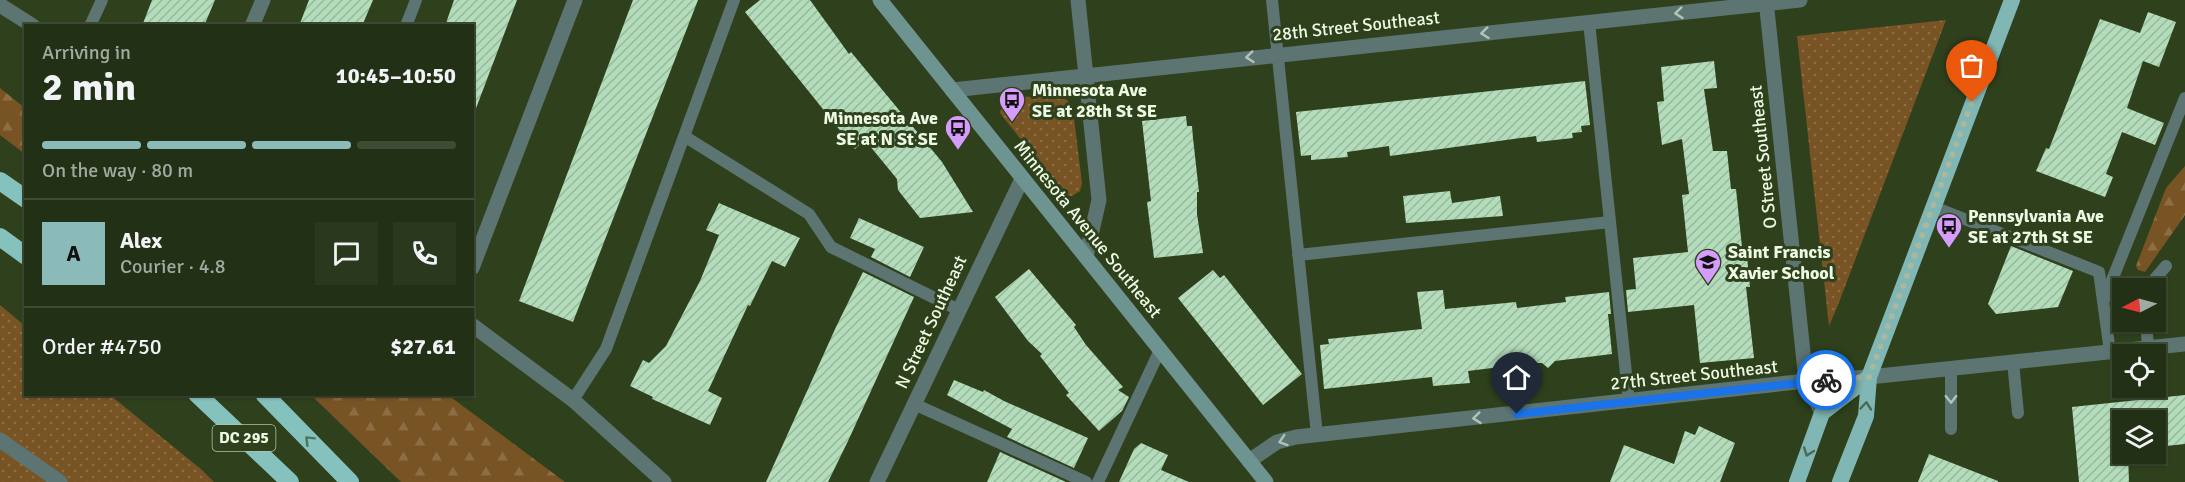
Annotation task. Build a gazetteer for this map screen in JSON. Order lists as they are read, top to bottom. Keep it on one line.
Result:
{"streets":{"highway":["DC 295"],"main road":["Minnesota Avenue Southeast"],"street":["28th Street Southeast","O Street Southeast","N Street Southeast","27th Street Southeast"]},"crossings":[["28th Street Southeast","O Street Southeast"],["28th Street Southeast","Minnesota Avenue Southeast"],["O Street Southeast","27th Street Southeast"],["Minnesota Avenue Southeast","N Street Southeast"],["Minnesota Avenue Southeast","27th Street Southeast"]],"one_way":["28th Street Southeast","27th Street Southeast"],"places":{"bus stop":["Minnesota Ave SE at 28th St SE","Minnesota Ave SE at N St SE","Pennsylvania Ave SE at 27th St SE"],"school or university":["Saint Francis Xavier School"]},"north":"left","page":{"heading":["2 min","Arriving in","10:45–10:50"],"panel":["Alex","Courier · 4.8","Order #4750","$27.61"],"bar":"On the way · 80 m","round":"A"}}
